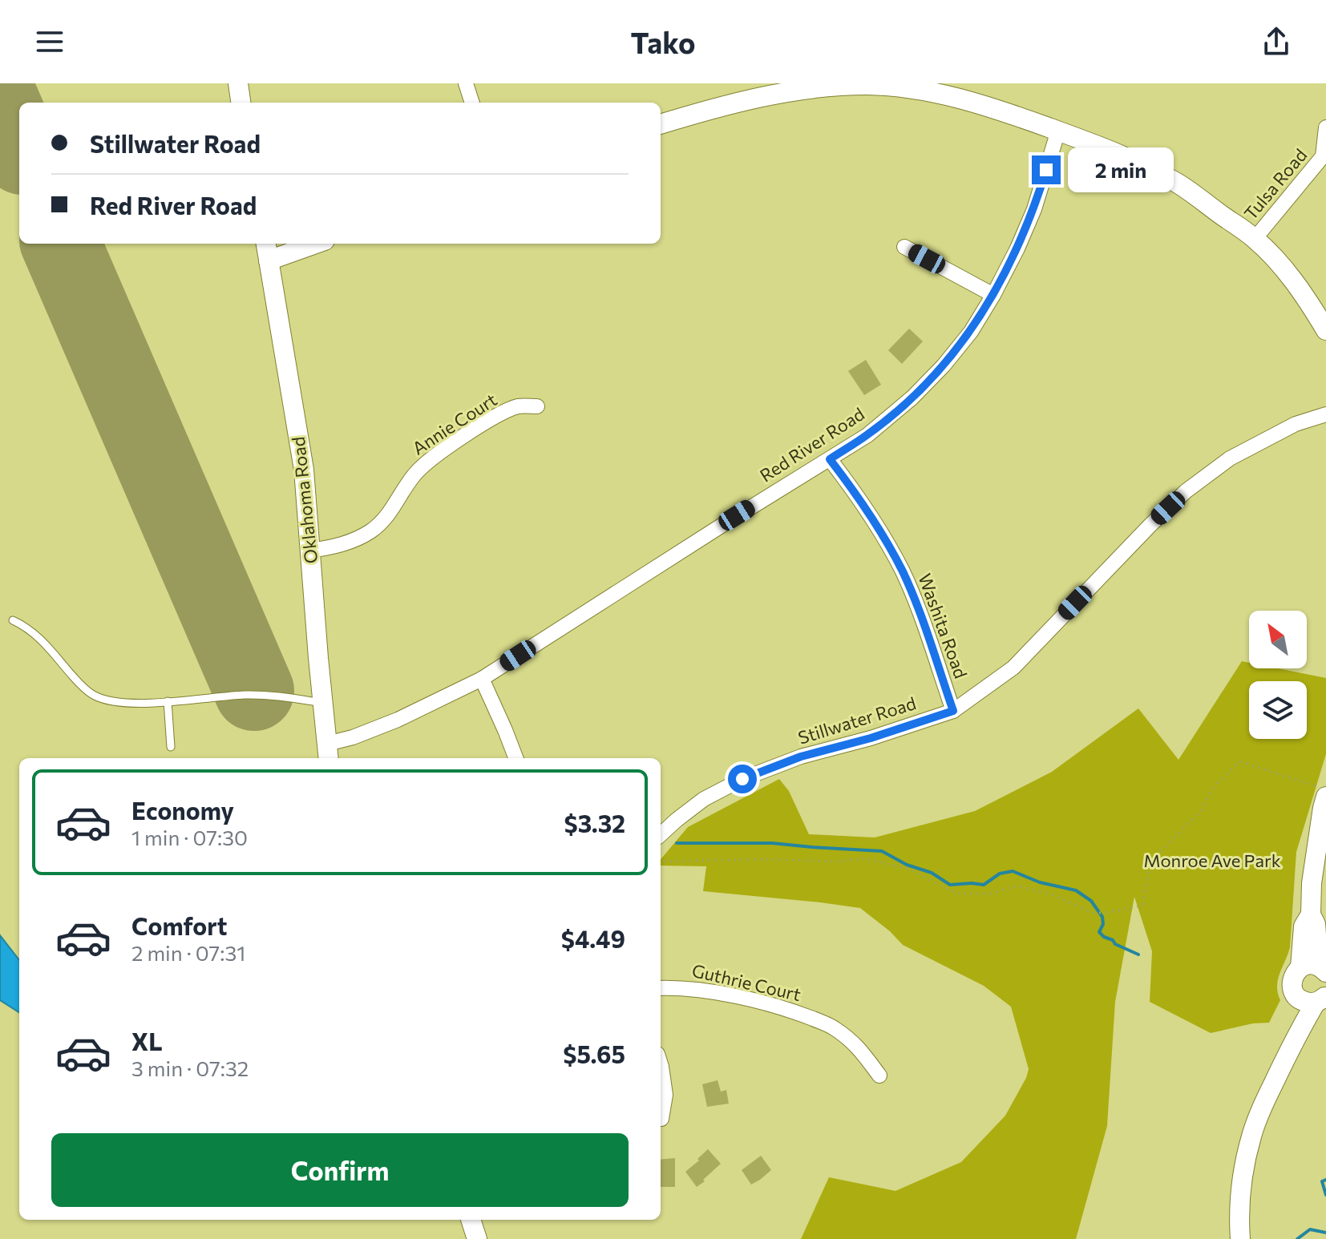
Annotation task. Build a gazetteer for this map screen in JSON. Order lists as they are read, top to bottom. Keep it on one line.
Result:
{"streets":{"street":["Tulsa Road","Annie Court","Red River Road","Oklahoma Road","Washita Road","Stillwater Road","Guthrie Court"]},"crossings":[["Annie Court","Oklahoma Road"],["Red River Road","Oklahoma Road"],["Red River Road","Washita Road"],["Washita Road","Stillwater Road"]],"parks":["Monroe Ave Park"],"north":"top left","page":{"header":"Tako","banner":["Stillwater Road","Red River Road"],"bubble":"2 min","list":[{"name":"Economy","note":"1 min · 07:30","value":"$3.32"},{"name":"Comfort","note":"2 min · 07:31","value":"$4.49"},{"name":"XL","note":"3 min · 07:32","value":"$5.65"}],"buttons":"Confirm"}}
